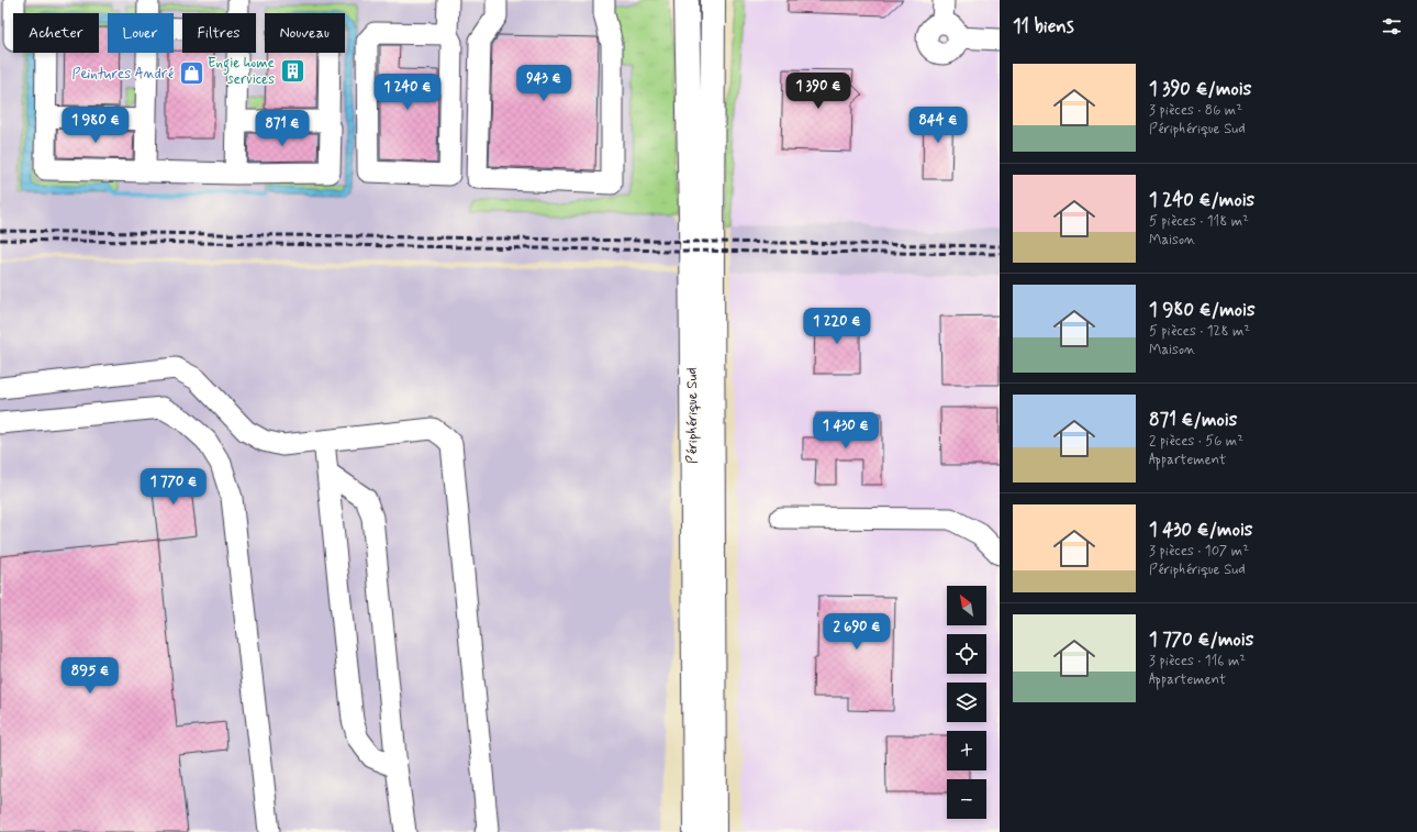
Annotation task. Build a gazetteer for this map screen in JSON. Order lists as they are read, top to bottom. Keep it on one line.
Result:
{"streets":{"highway":["Périphérique Sud"]},"places":{"building":["Engie home services"],"shop":["Peintures André"]},"north":"top left","page":{"heading":"11 biens","chip":["Acheter","Louer","Filtres","Nouveau"],"list":[{"name":"1 390 €/mois","note":"3 pièces · 86 m² · Périphérique Sud"},{"name":"1 240 €/mois","note":"5 pièces · 118 m² · Maison"},{"name":"1 980 €/mois","note":"5 pièces · 128 m² · Maison"},{"name":"871 €/mois","note":"2 pièces · 56 m² · Appartement"},{"name":"1 430 €/mois","note":"3 pièces · 107 m² · Périphérique Sud"},{"name":"1 770 €/mois","note":"3 pièces · 116 m² · Appartement"}],"price":["943 €","1 390 €","1 240 €","1 980 €","844 €","871 €","1 220 €","1 430 €","1 770 €","2 690 €","895 €"],"map_buttons":["+","−"]}}
